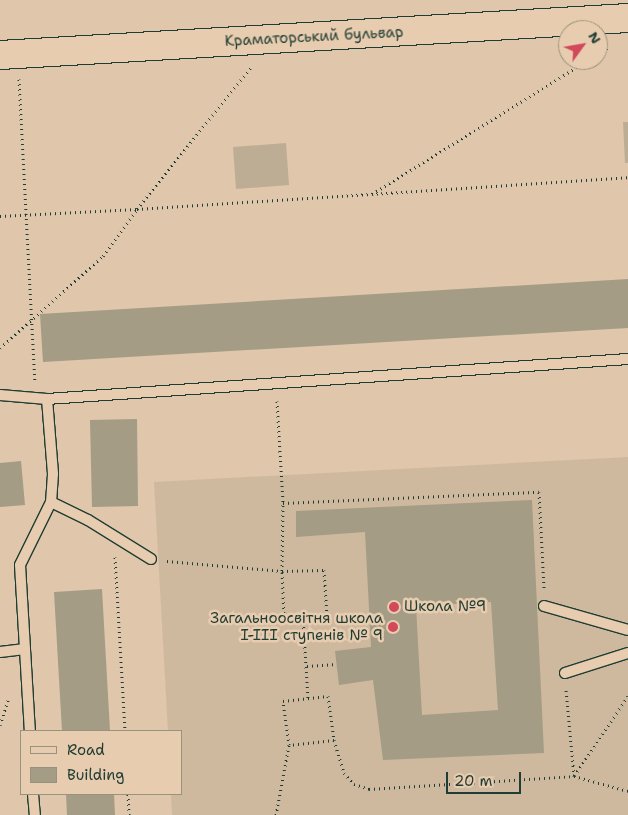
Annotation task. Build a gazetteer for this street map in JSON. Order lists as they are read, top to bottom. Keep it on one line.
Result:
{"streets":{"street":["Краматорський бульвар"]},"places":["Школа №9","Загальноосвітня школа І-ІІІ ступенів № 9"],"legend":["Road","Building"],"scale_bar":"20 m","north":"top right"}
